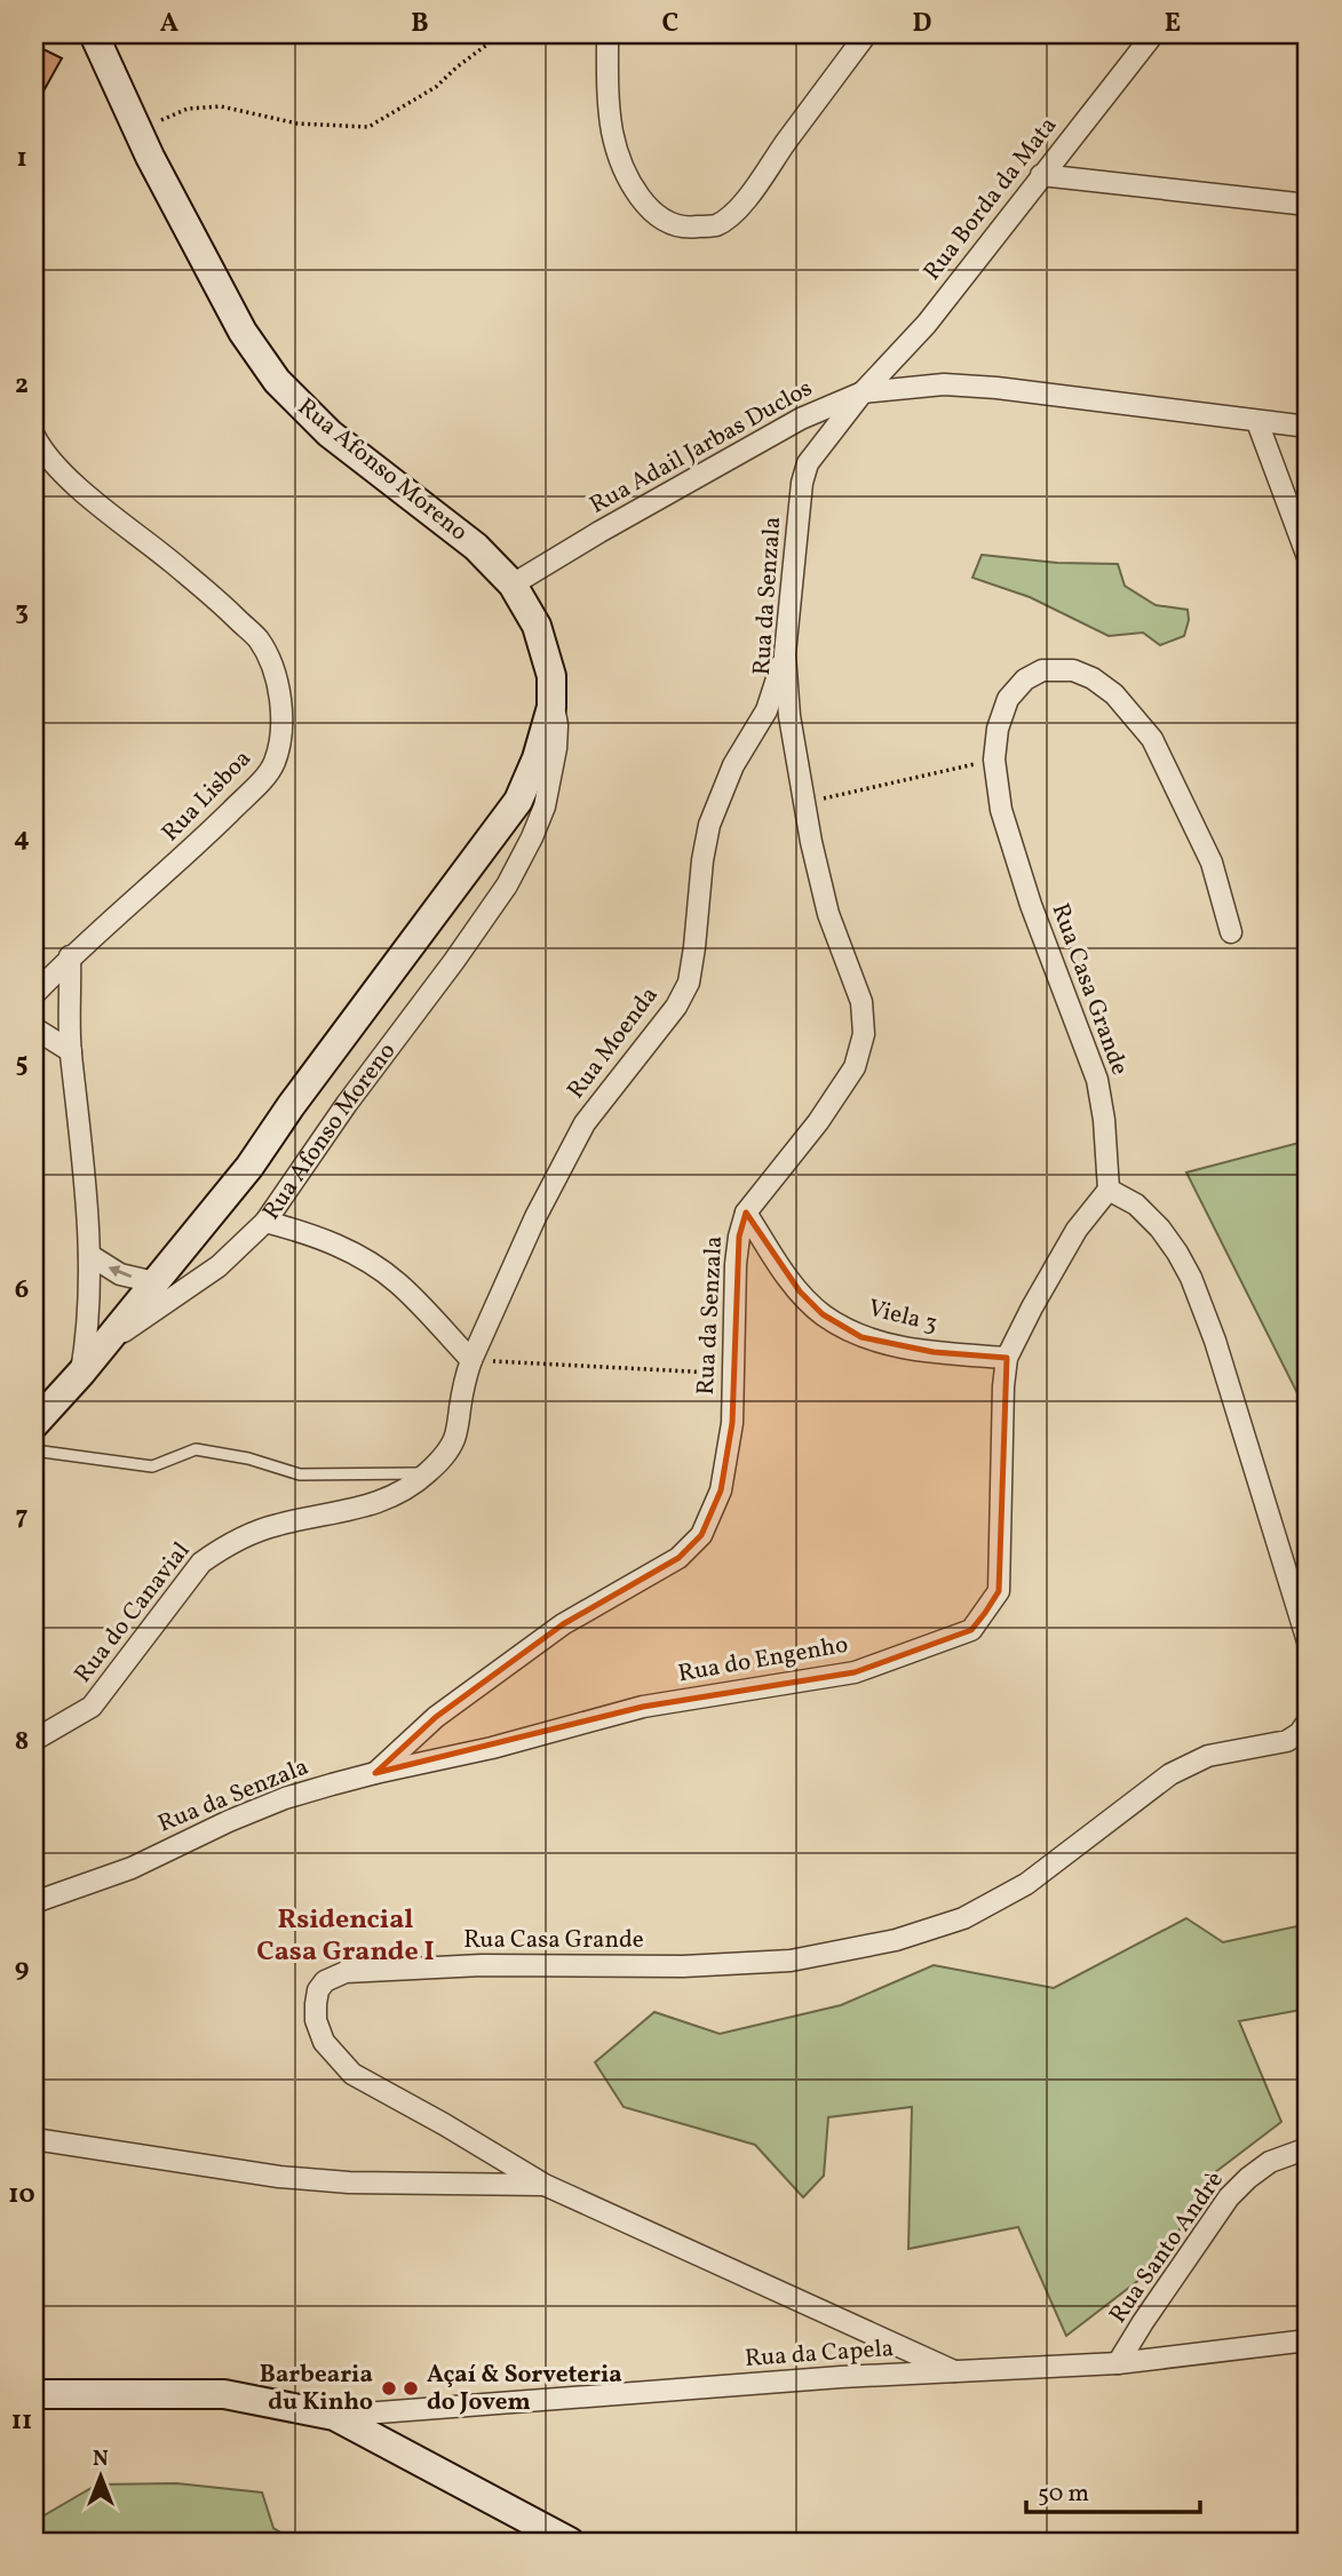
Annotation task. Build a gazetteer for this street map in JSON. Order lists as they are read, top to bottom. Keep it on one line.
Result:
{"streets":{"main road":["Rua Afonso Moreno"],"street":["Rua Borda da Mata","Rua Adail Jarbas Duclos","Rua da Senzala","Rua Lisboa","Rua Casa Grande","Rua Moenda","Viela 3","Rua do Canavial","Rua do Engenho","Rua Santo Andrè","Rua da Capela"]},"crossings":[["Rua Borda da Mata","Rua Adail Jarbas Duclos"],["Rua Borda da Mata","Rua da Senzala"],["Rua Adail Jarbas Duclos","Rua Afonso Moreno"],["Rua Adail Jarbas Duclos","Rua da Senzala"],["Rua da Senzala","Rua Moenda"],["Rua da Senzala","Viela 3"],["Rua da Senzala","Rua do Engenho"],["Rua Casa Grande","Rua do Engenho"],["Rua Casa Grande","Rua da Capela"],["Rua Moenda","Rua do Canavial"],["Viela 3","Rua do Engenho"],["Rua Santo Andrè","Rua da Capela"]],"districts":["Rsidencial Casa Grande I"],"places":["Barbearia du Kinho","Açaí & Sorveteria do Jovem"],"scale_bar":"50 m","north":"top","grid":{"columns":["A","B","C","D","E"],"rows":["1","2","3","4","5","6","7","8","9","10","11"]}}
